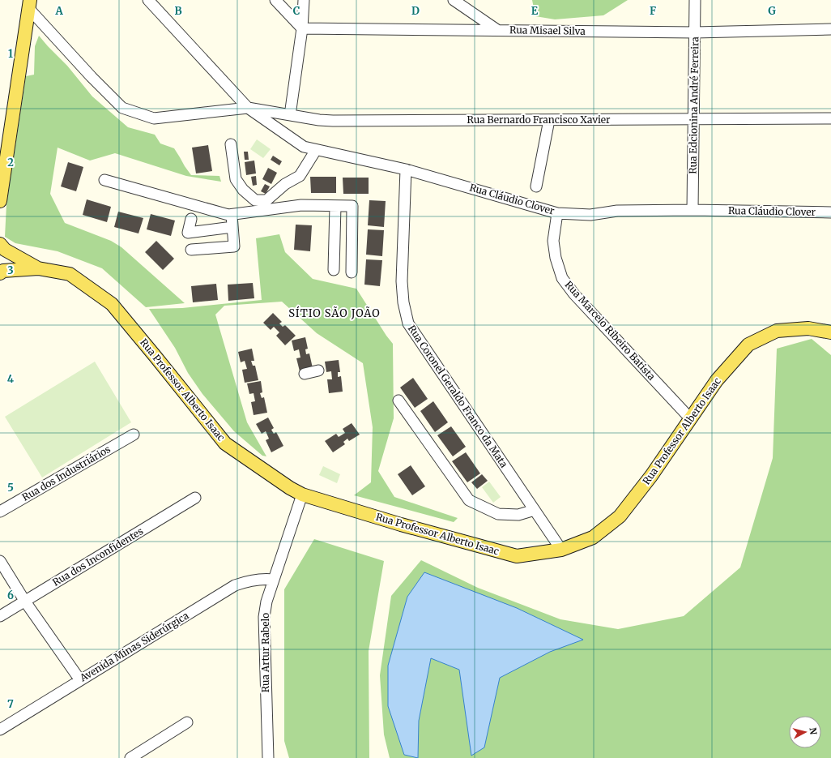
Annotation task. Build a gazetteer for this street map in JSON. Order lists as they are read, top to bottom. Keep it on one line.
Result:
{"streets":{"main road":["Rua Professor Alberto Isaac"],"street":["Rua Misael Silva","Rua Edcionina André Ferreira","Rua Bernardo Francisco Xavier","Rua Cláudio Clover","Rua Marcelo Ribeiro Batista","Rua Coronel Geraldo Franco da Mata","Rua dos Industriários","Rua dos Inconfidentes","Avenida Minas Siderúrgica","Rua Artur Rabelo"]},"crossings":[["Rua Misael Silva","Rua Edcionina André Ferreira"],["Rua Edcionina André Ferreira","Rua Bernardo Francisco Xavier"],["Rua Edcionina André Ferreira","Rua Cláudio Clover"],["Rua Bernardo Francisco Xavier","Rua Cláudio Clover"],["Rua Cláudio Clover","Rua Marcelo Ribeiro Batista"],["Rua Cláudio Clover","Rua Coronel Geraldo Franco da Mata"],["Rua Marcelo Ribeiro Batista","Rua Professor Alberto Isaac"],["Rua Professor Alberto Isaac","Rua Coronel Geraldo Franco da Mata"],["Rua Professor Alberto Isaac","Rua Artur Rabelo"],["Avenida Minas Siderúrgica","Rua Artur Rabelo"]],"districts":["SÍTIO SÃO JOÃO"],"north":"right","grid":{"columns":["A","B","C","D","E","F","G"],"rows":["1","2","3","4","5","6","7"]}}
